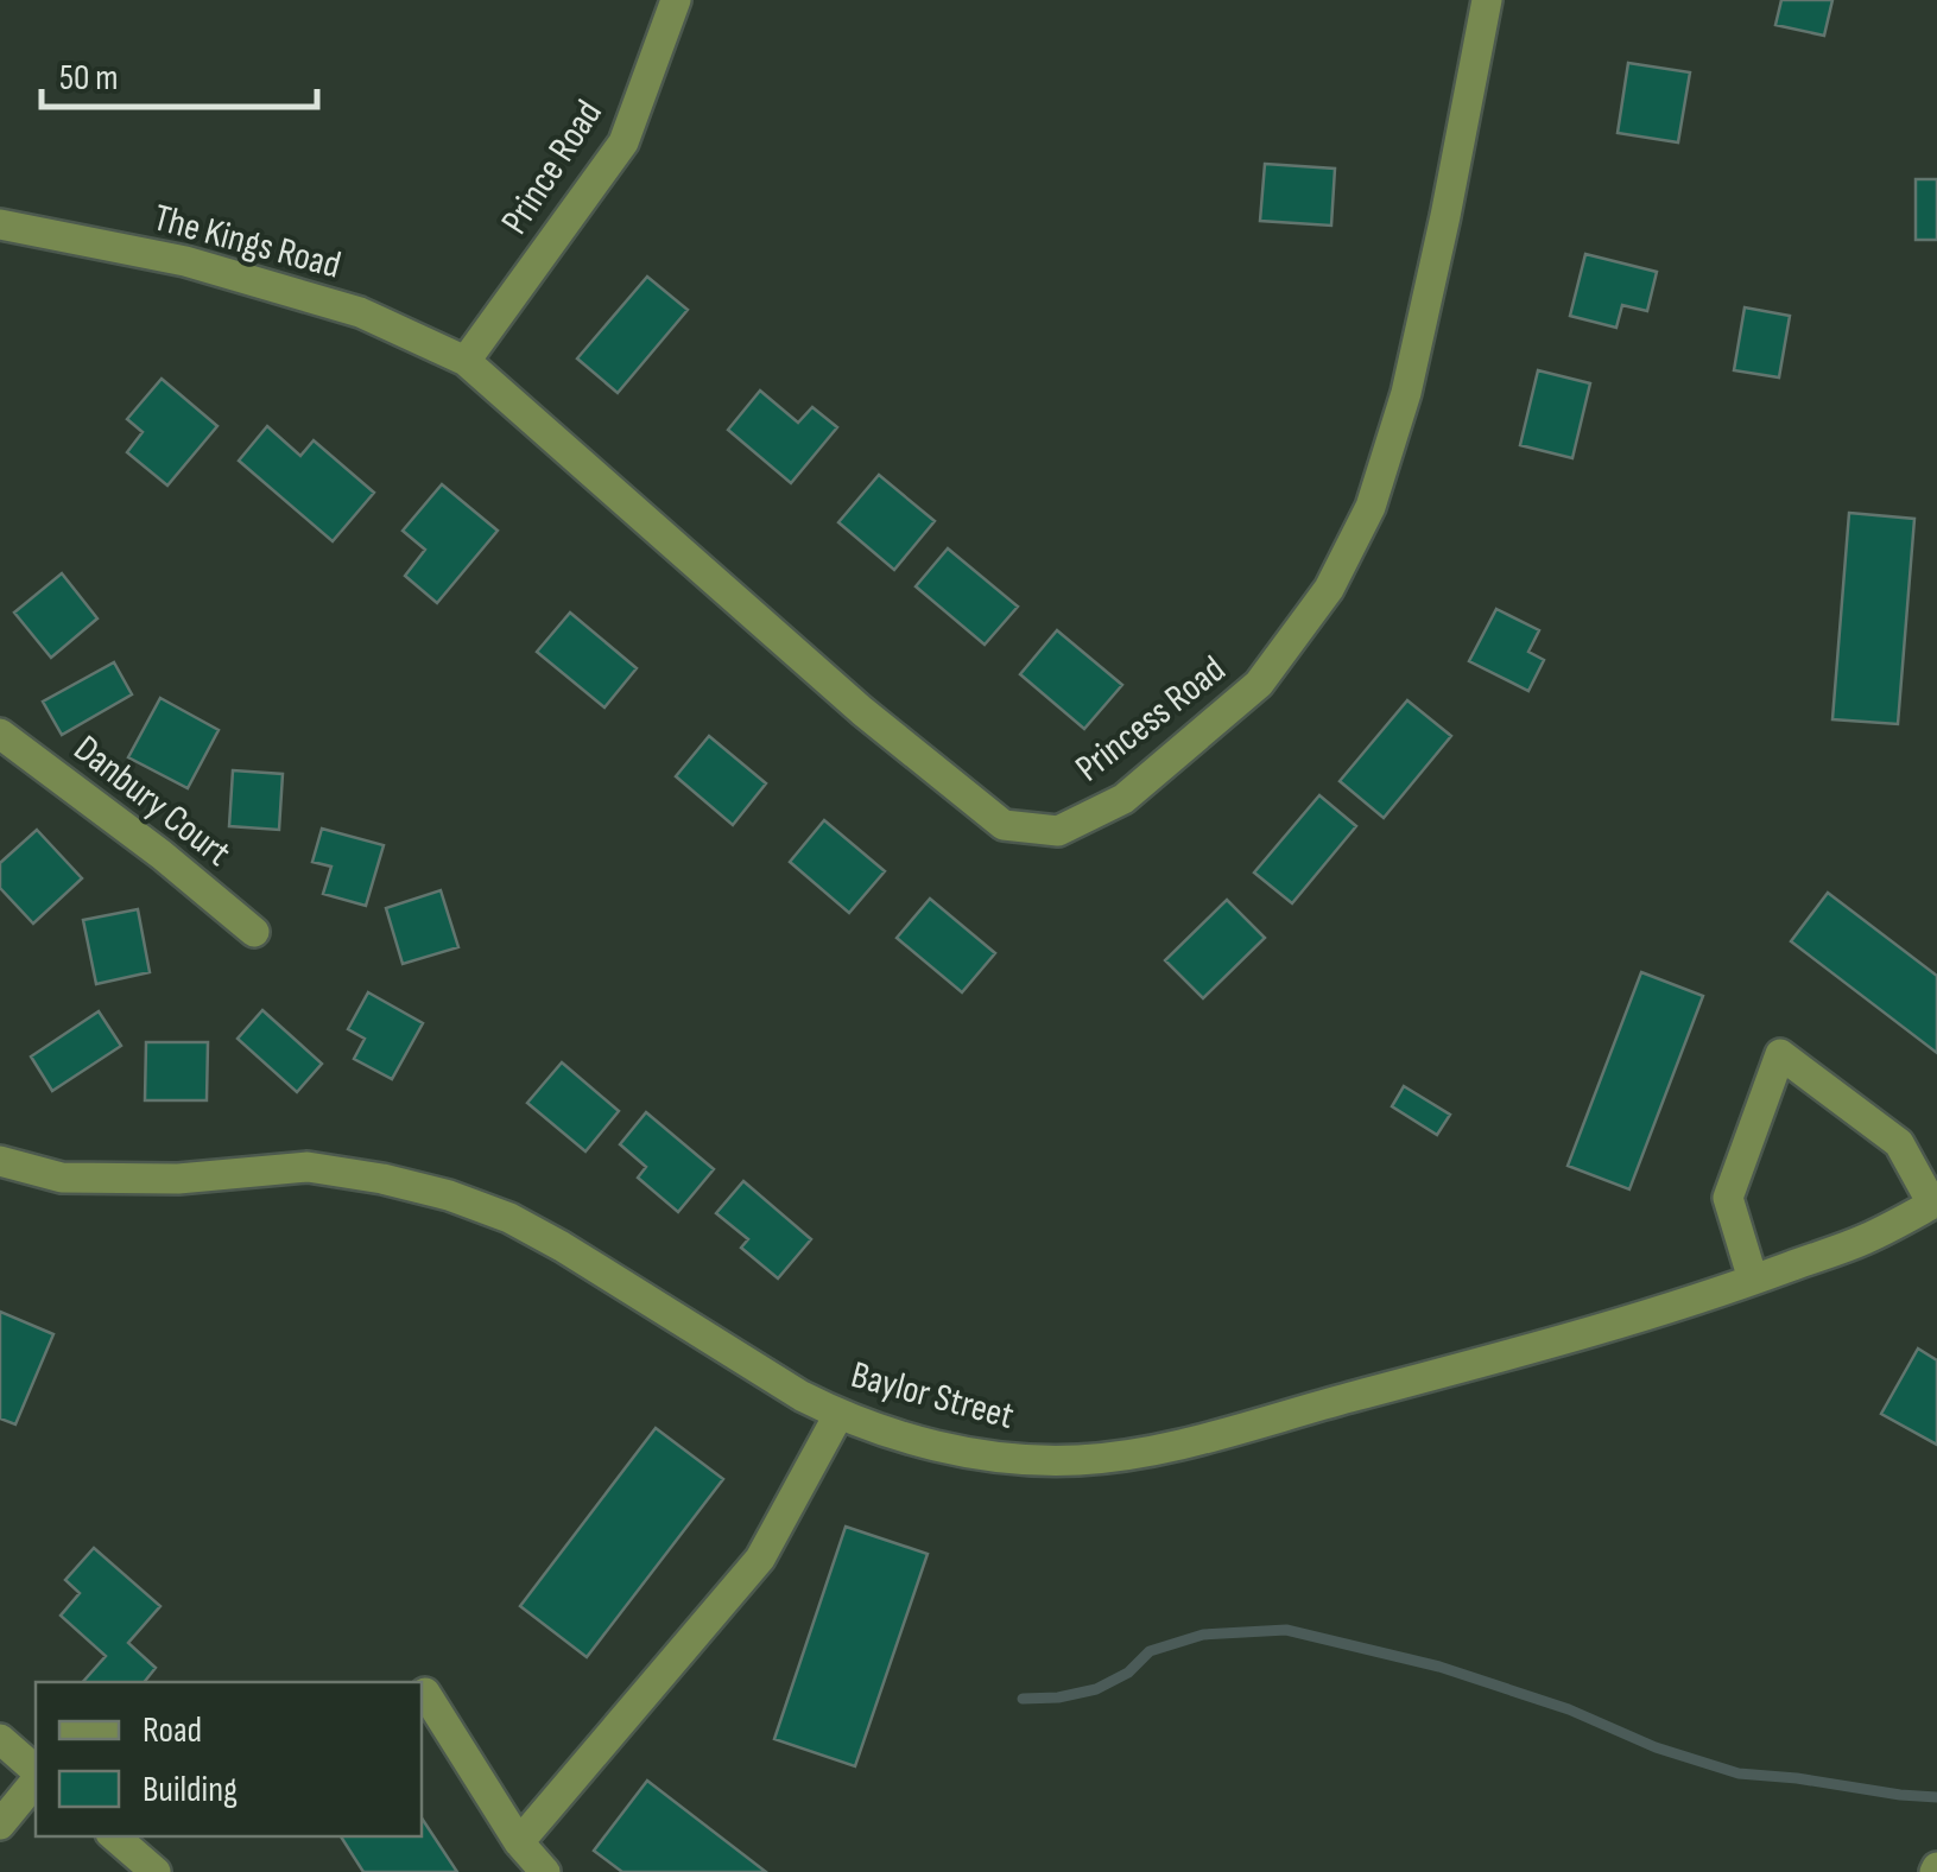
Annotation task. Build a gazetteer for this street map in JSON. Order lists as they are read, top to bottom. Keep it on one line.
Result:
{"streets":{"street":["Prince Road","The Kings Road","Princess Road","Danbury Court","Baylor Street"]},"crossings":[["Prince Road","The Kings Road"],["Prince Road","Princess Road"],["The Kings Road","Princess Road"]],"legend":["Road","Building"],"scale_bar":"50 m"}
